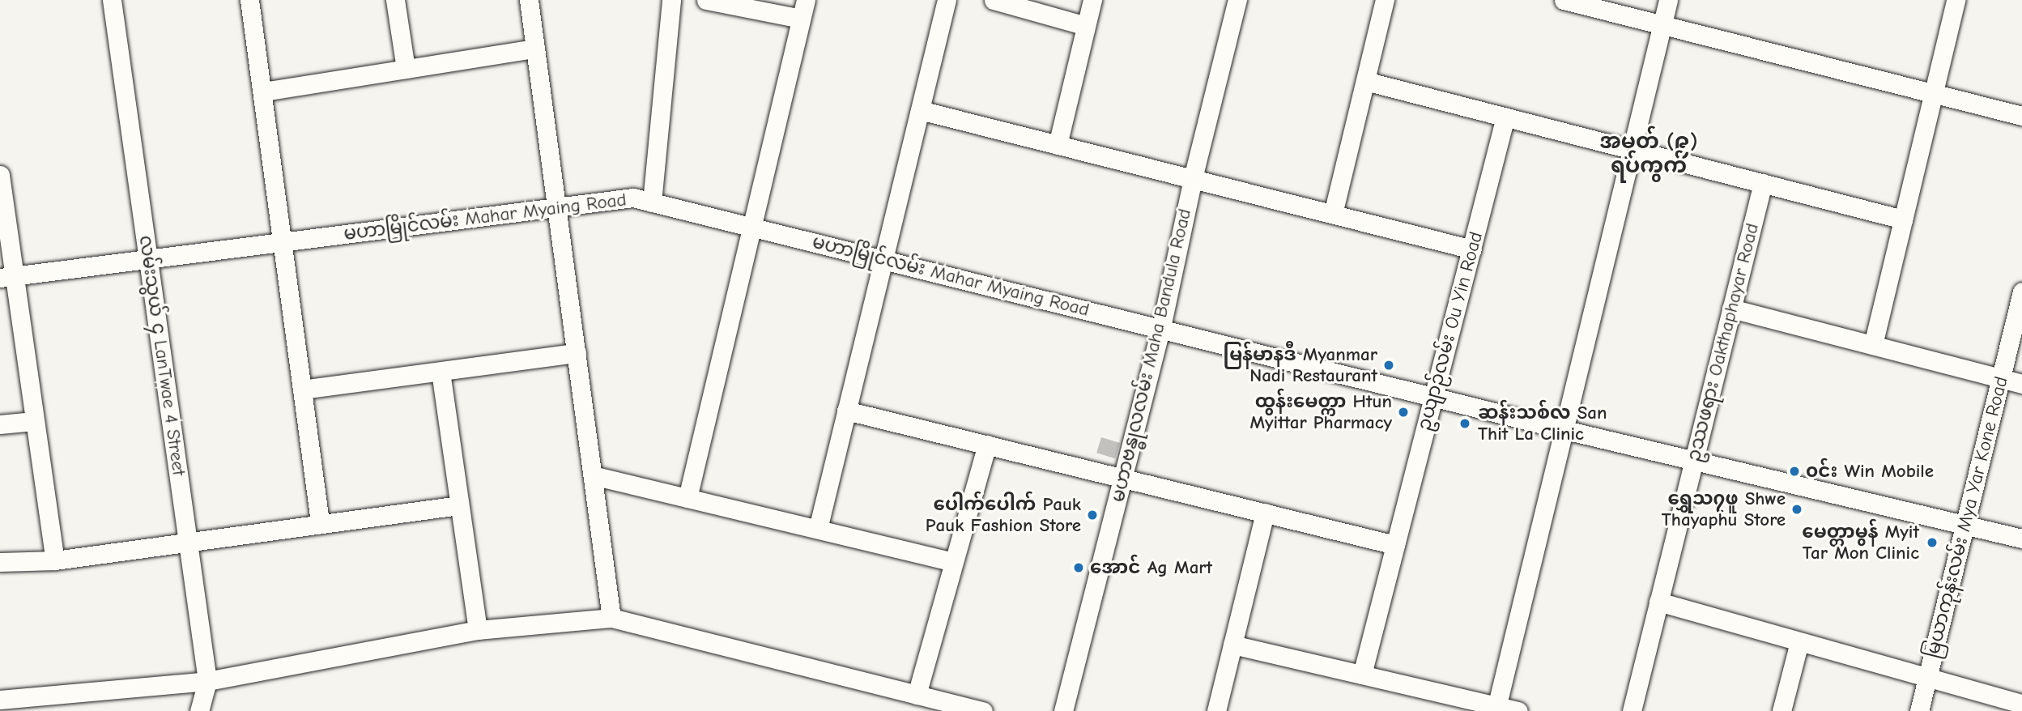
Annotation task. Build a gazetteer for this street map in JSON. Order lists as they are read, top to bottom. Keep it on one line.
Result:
{"streets":{"street":["မဟာမြိုင်လမ်း Mahar Myaing Road","ဥယျာဉ်လမ်း Ou Yin Road","ဥဿဖရား Oakthaphayar Road","လမ်းသွယ် ၄ LanTwae 4 Street","မဟာဗန္ဓုလလမ်း Maha Bandula Road","မြယာကုန်းလမ်း Mya Yar Kone Road"]},"crossings":[["မဟာမြိုင်လမ်း Mahar Myaing Road","ဥယျာဉ်လမ်း Ou Yin Road"],["မဟာမြိုင်လမ်း Mahar Myaing Road","ဥဿဖရား Oakthaphayar Road"],["မဟာမြိုင်လမ်း Mahar Myaing Road","လမ်းသွယ် ၄ LanTwae 4 Street"],["မဟာမြိုင်လမ်း Mahar Myaing Road","မဟာဗန္ဓုလလမ်း Maha Bandula Road"],["မဟာမြိုင်လမ်း Mahar Myaing Road","မြယာကုန်းလမ်း Mya Yar Kone Road"]],"districts":["အမှတ် (၉) ရပ်ကွက်"],"places":["မြန်မာနဒီ Myanmar Nadi Restaurant","ထွန်းမေတ္တာ Htun Myittar Pharmacy","ဆန်းသစ်လ San Thit La Clinic","၀င်း Win Mobile","ရွှေသ၇ဖူ Shwe Thayaphu Store","ပေါက်ပေါက် Pauk Pauk Fashion Store","မေတ္တာမွန် Myit Tar Mon Clinic","အောင် Ag Mart"]}
